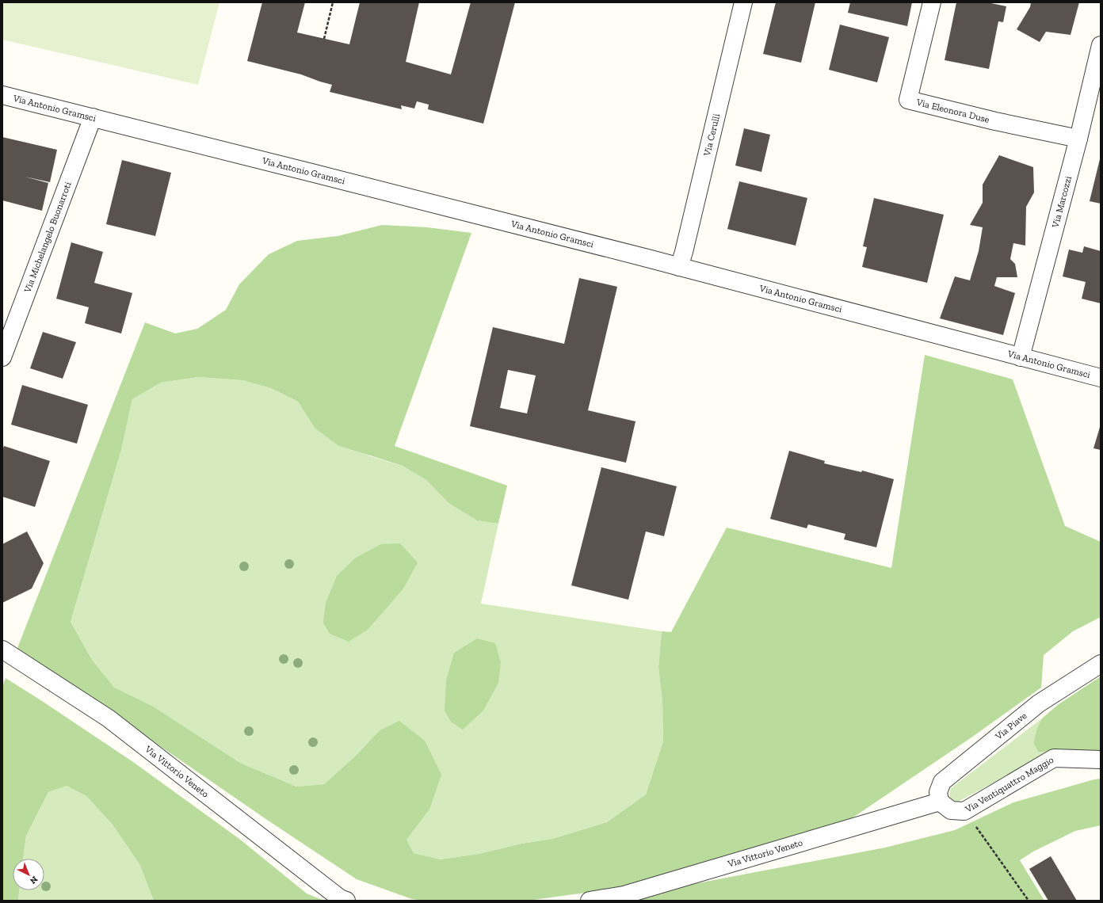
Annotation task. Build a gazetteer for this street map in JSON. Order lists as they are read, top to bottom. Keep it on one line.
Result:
{"streets":{"street":["Via Antonio Gramsci","Via Eleonora Duse","Via Cerulli","Via Marcozzi","Via Michelangelo Buonarroti","Via Piave","Via Vittorio Veneto","Via Ventiquattro Maggio"]},"crossings":[["Via Antonio Gramsci","Via Cerulli"],["Via Antonio Gramsci","Via Marcozzi"],["Via Antonio Gramsci","Via Michelangelo Buonarroti"],["Via Eleonora Duse","Via Marcozzi"],["Via Piave","Via Vittorio Veneto"],["Via Piave","Via Ventiquattro Maggio"],["Via Vittorio Veneto","Via Ventiquattro Maggio"]],"north":"bottom right"}
